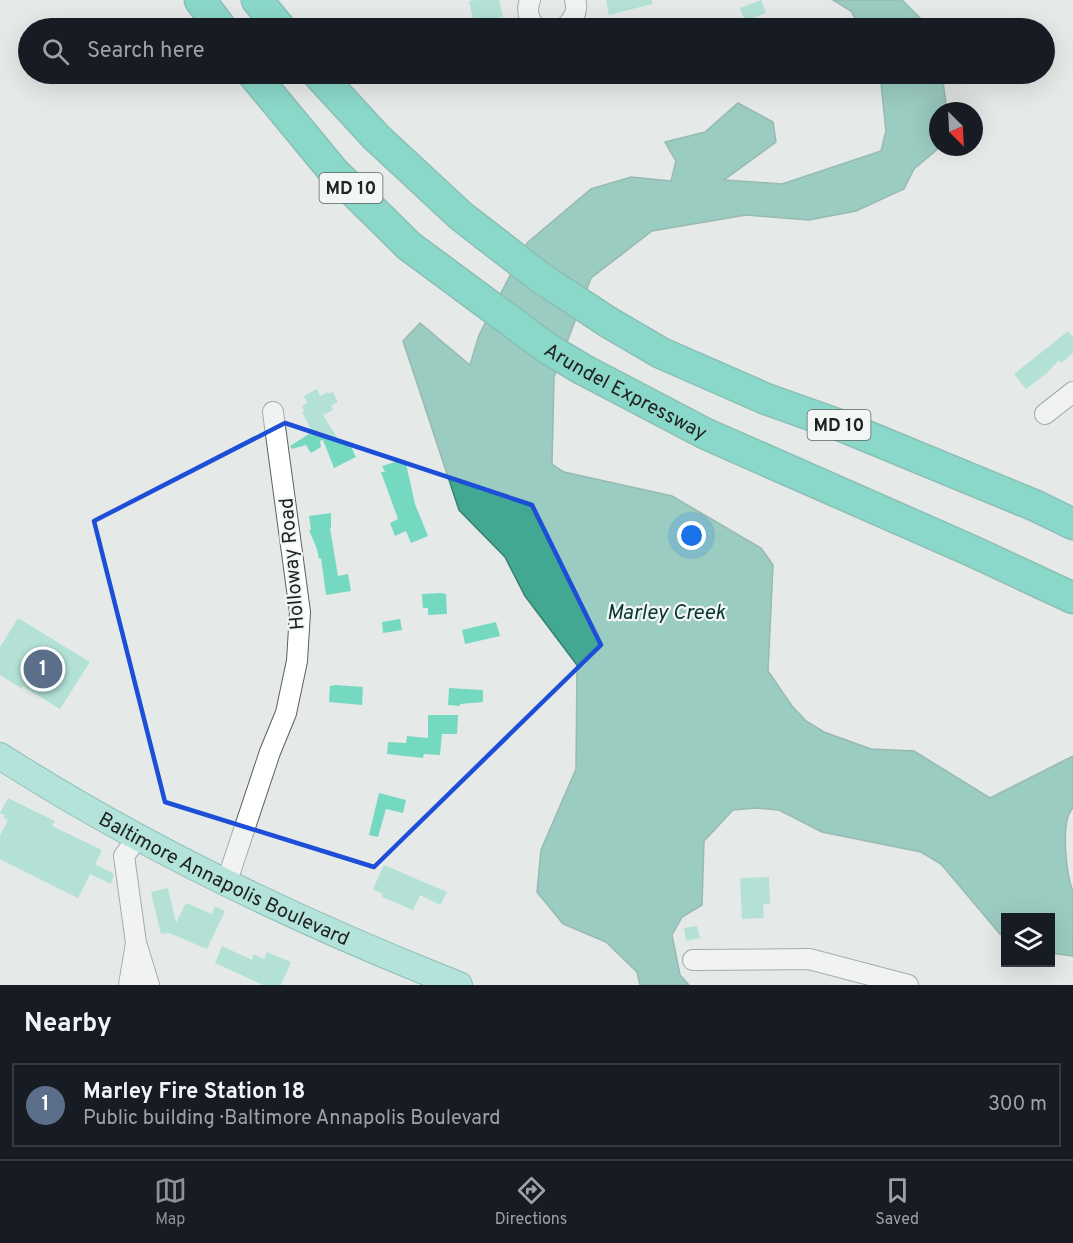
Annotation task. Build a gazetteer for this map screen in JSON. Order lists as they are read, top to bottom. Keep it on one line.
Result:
{"streets":{"highway":["MD 10","Arundel Expressway"],"main road":["Baltimore Annapolis Boulevard"],"street":["Holloway Road"]},"crossings":[["Holloway Road","Baltimore Annapolis Boulevard"]],"water":["Marley Creek"],"north":"bottom right","page":{"search":"Search here","pins":"1","heading":"Nearby","list":[{"mark":"1","name":"Marley Fire Station 18","note":"Public building · Baltimore Annapolis Boulevard","value":"300 m"}],"nav":["Map","Directions","Saved"]}}
